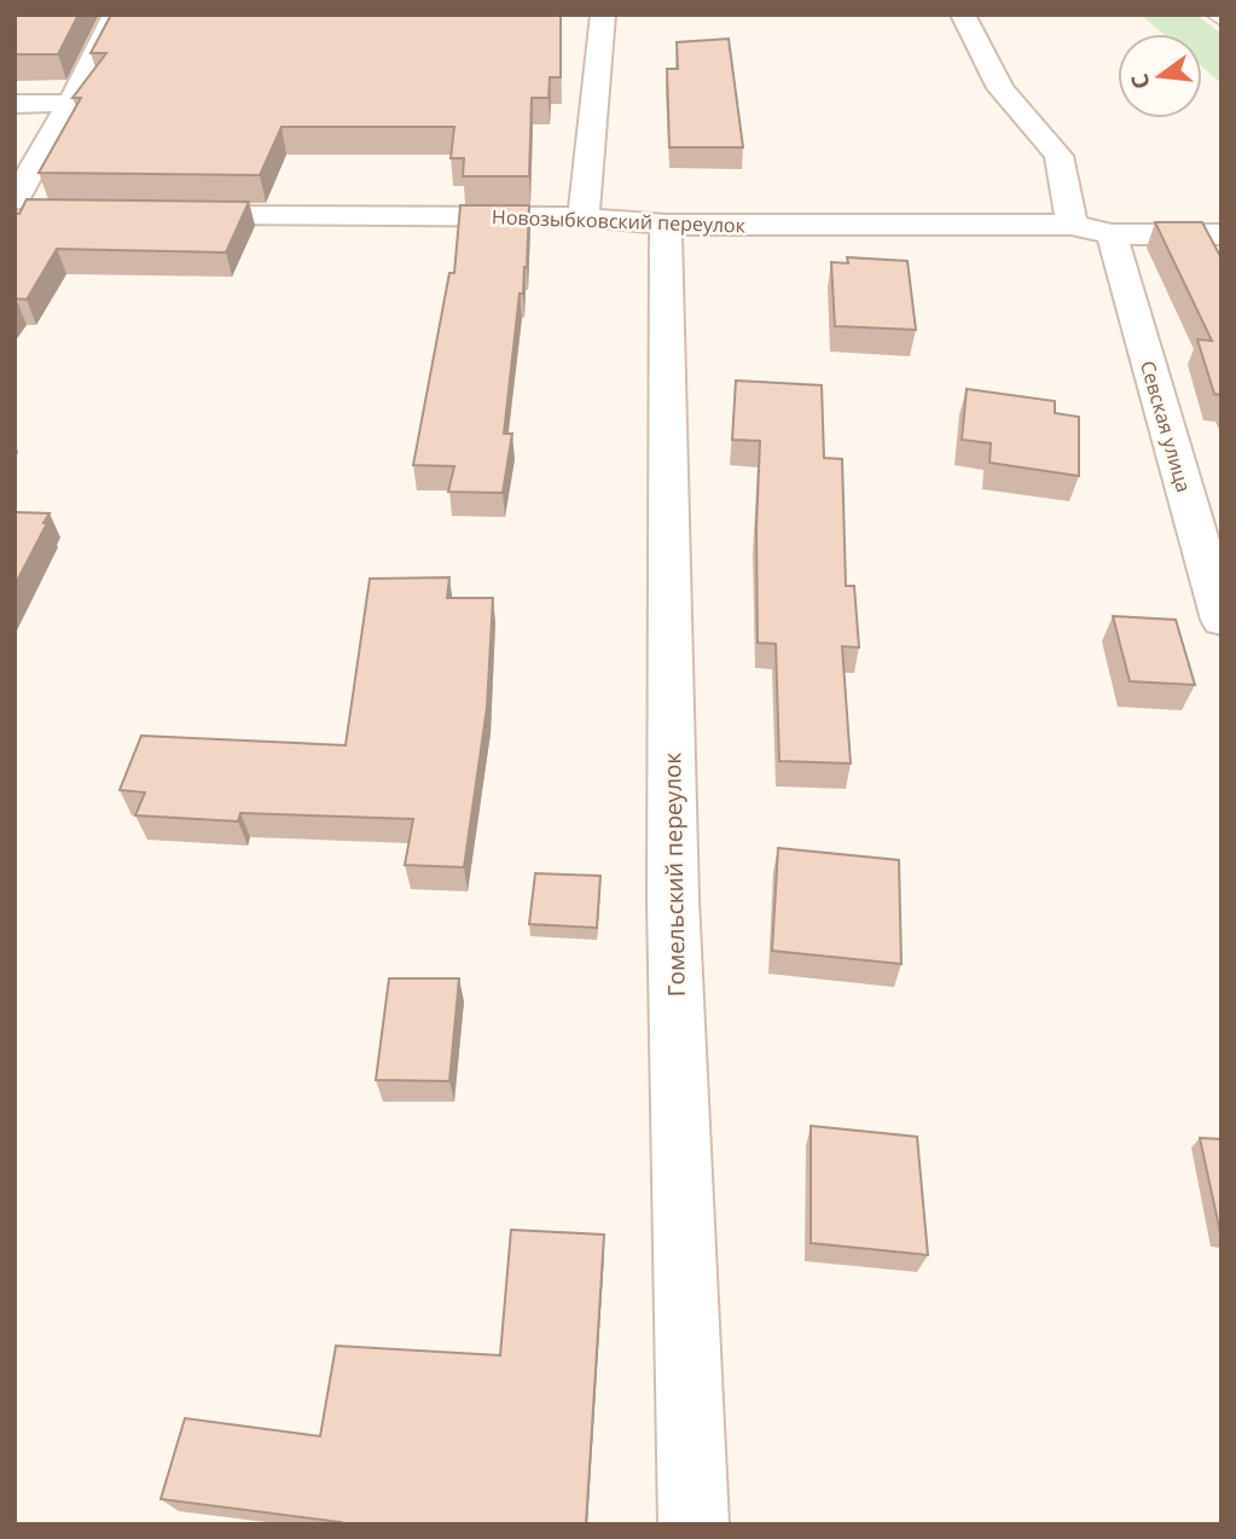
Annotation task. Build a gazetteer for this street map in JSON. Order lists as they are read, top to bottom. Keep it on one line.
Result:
{"streets":{"street":["Новозыбковский переулок","Севская улица","Гомельский переулок"]},"crossings":[["Новозыбковский переулок","Севская улица"],["Новозыбковский переулок","Гомельский переулок"]],"north":"left"}
